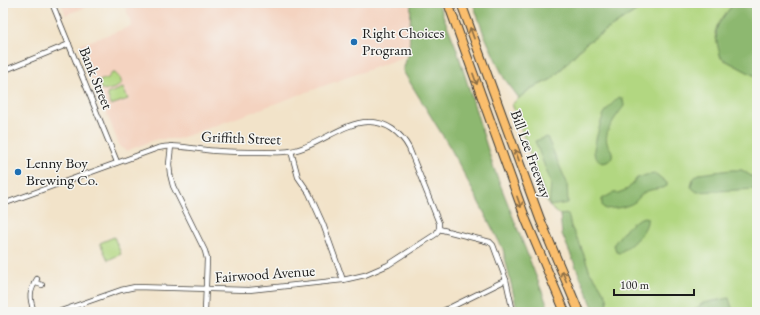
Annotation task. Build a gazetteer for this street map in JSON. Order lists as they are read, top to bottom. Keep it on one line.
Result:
{"streets":{"highway":["Bill Lee Freeway"],"street":["Bank Street","Griffith Street","Fairwood Avenue"]},"crossings":[["Bank Street","Griffith Street"],["Griffith Street","Fairwood Avenue"]],"places":["Right Choices Program","Lenny Boy Brewing Co."],"scale_bar":"100 m"}
